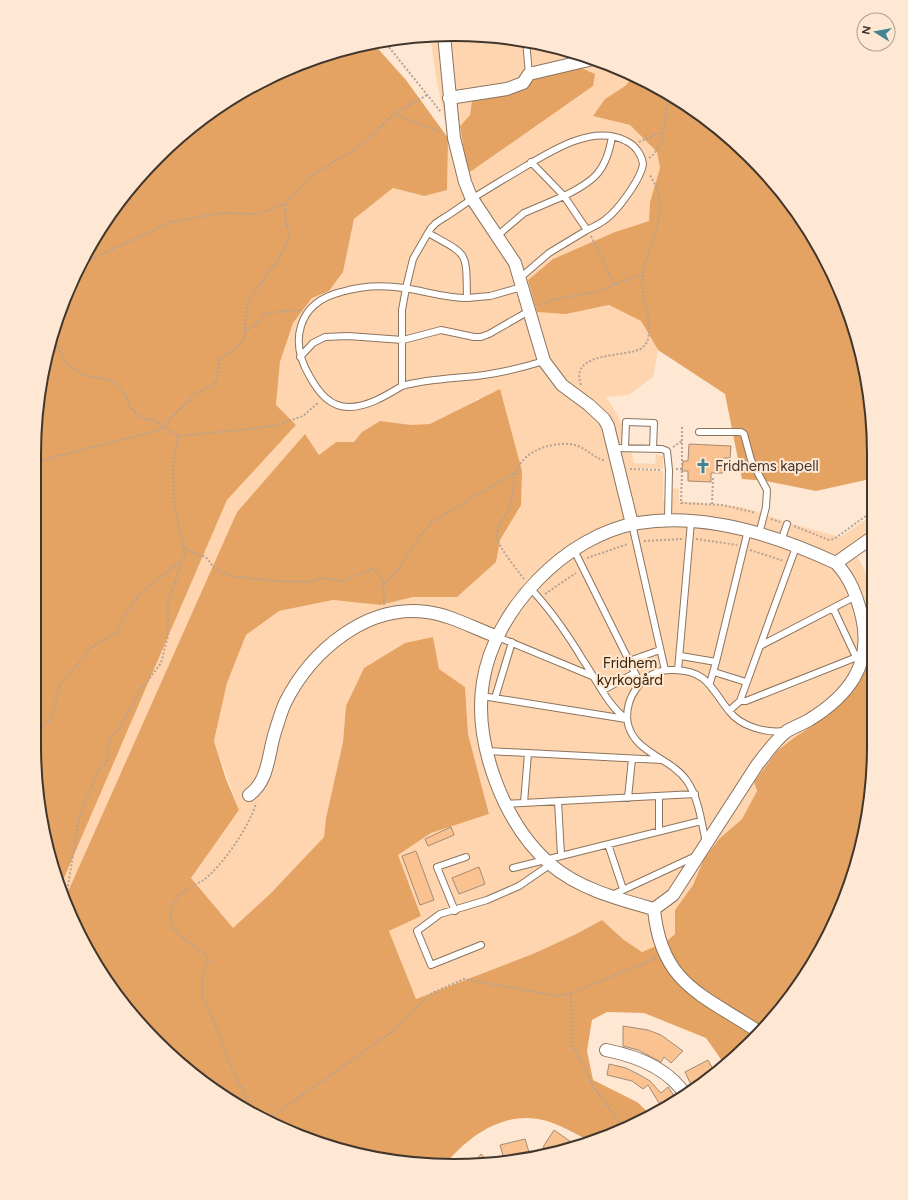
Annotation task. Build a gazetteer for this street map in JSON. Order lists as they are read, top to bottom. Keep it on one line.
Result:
{"parks":["Fridhem kyrkogård"],"places":{"church":["Fridhems kapell"]},"north":"left"}
